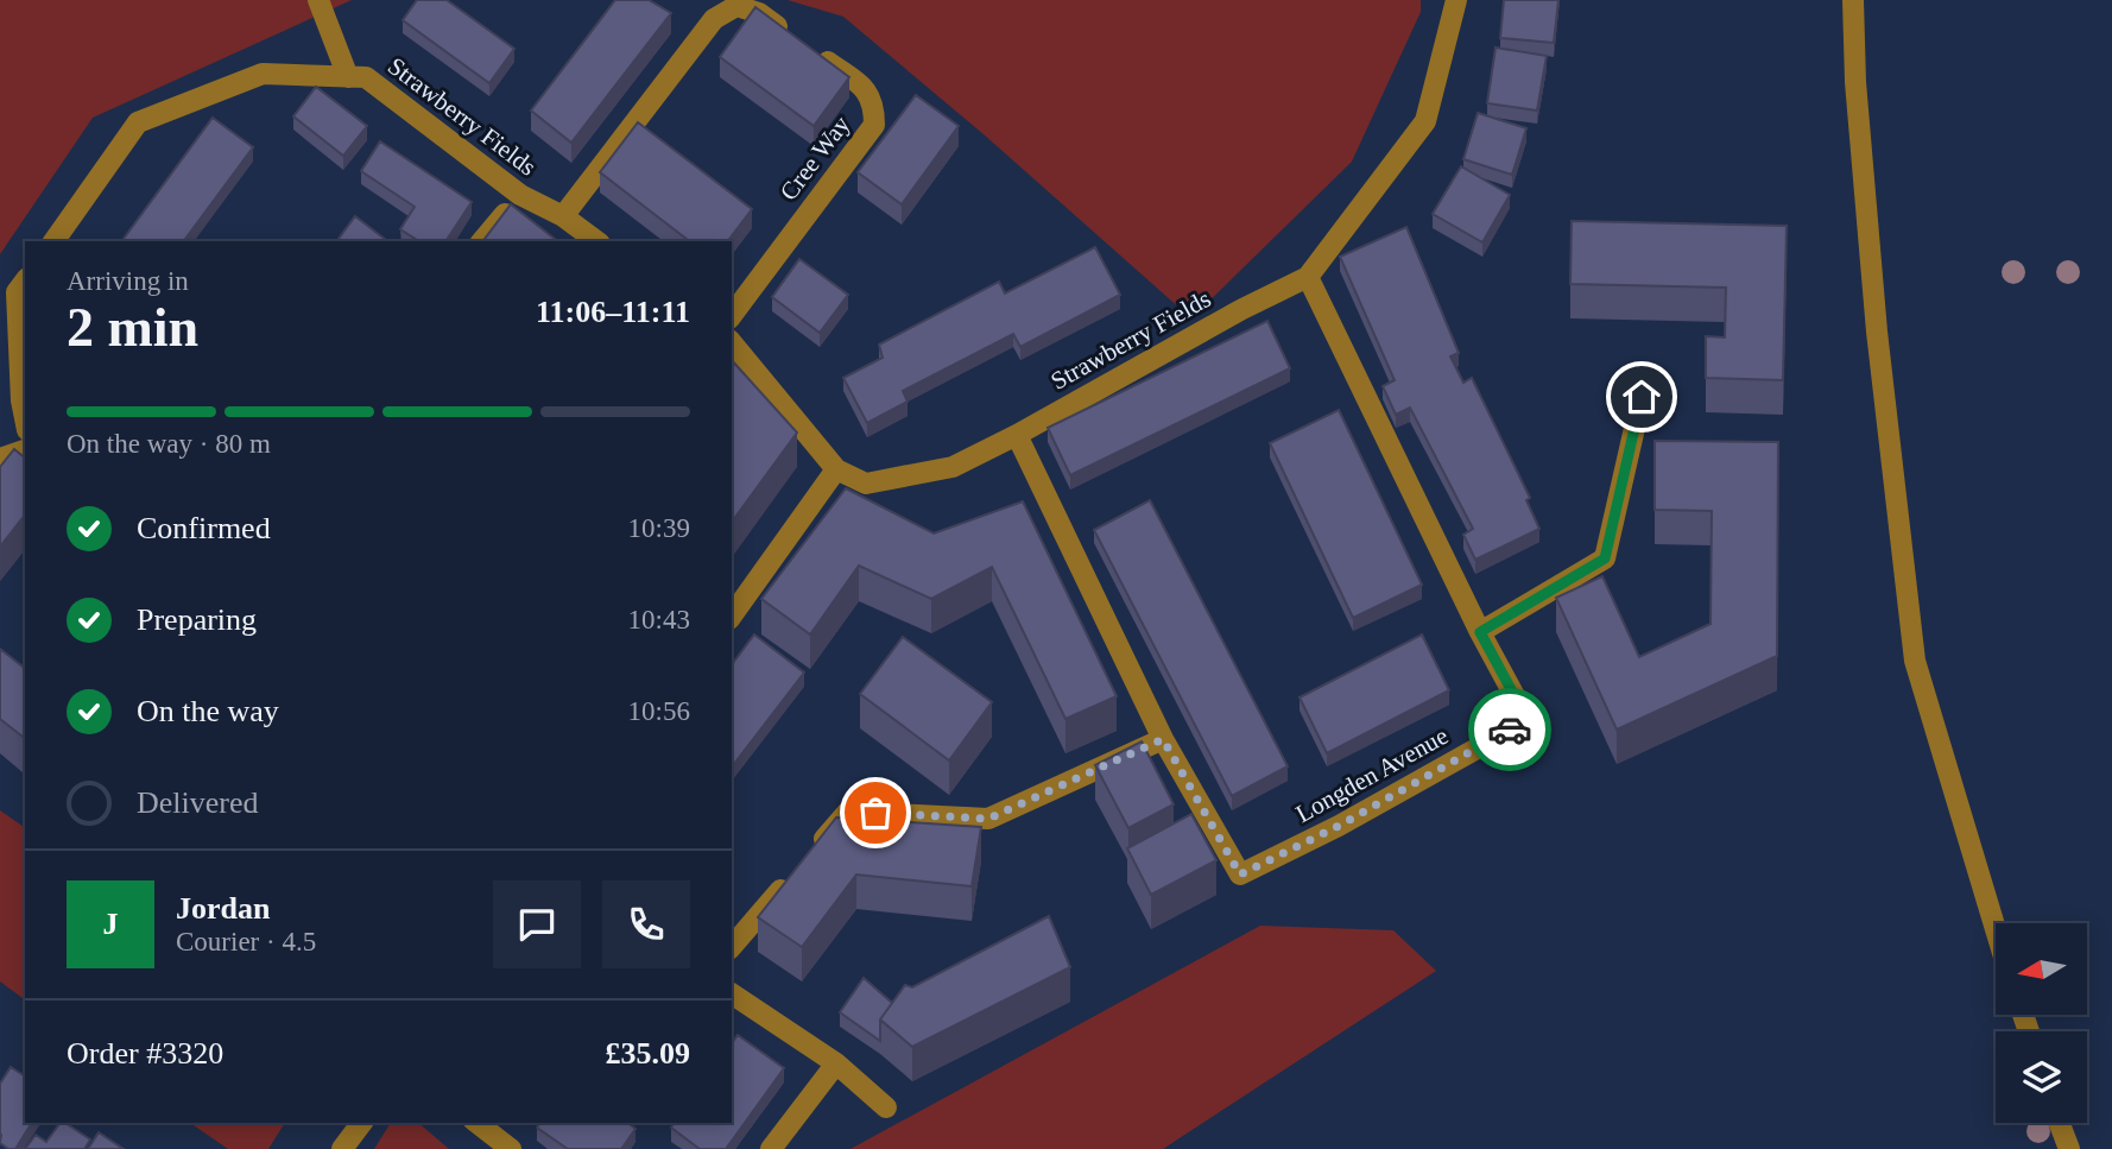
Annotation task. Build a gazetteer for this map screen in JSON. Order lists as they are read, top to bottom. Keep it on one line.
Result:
{"streets":{"street":["Strawberry Fields","Cree Way","Longden Avenue"]},"crossings":[["Strawberry Fields","Cree Way"],["Strawberry Fields","Longden Avenue"]],"north":"left","page":{"heading":["2 min","Arriving in","11:06–11:11"],"panel":["Jordan","Courier · 4.5","Order #3320","£35.09"],"bar":"On the way · 80 m","list":[["Confirmed","10:39"],["Preparing","10:43"],["On the way","10:56"],"Delivered"],"round":"J"}}
